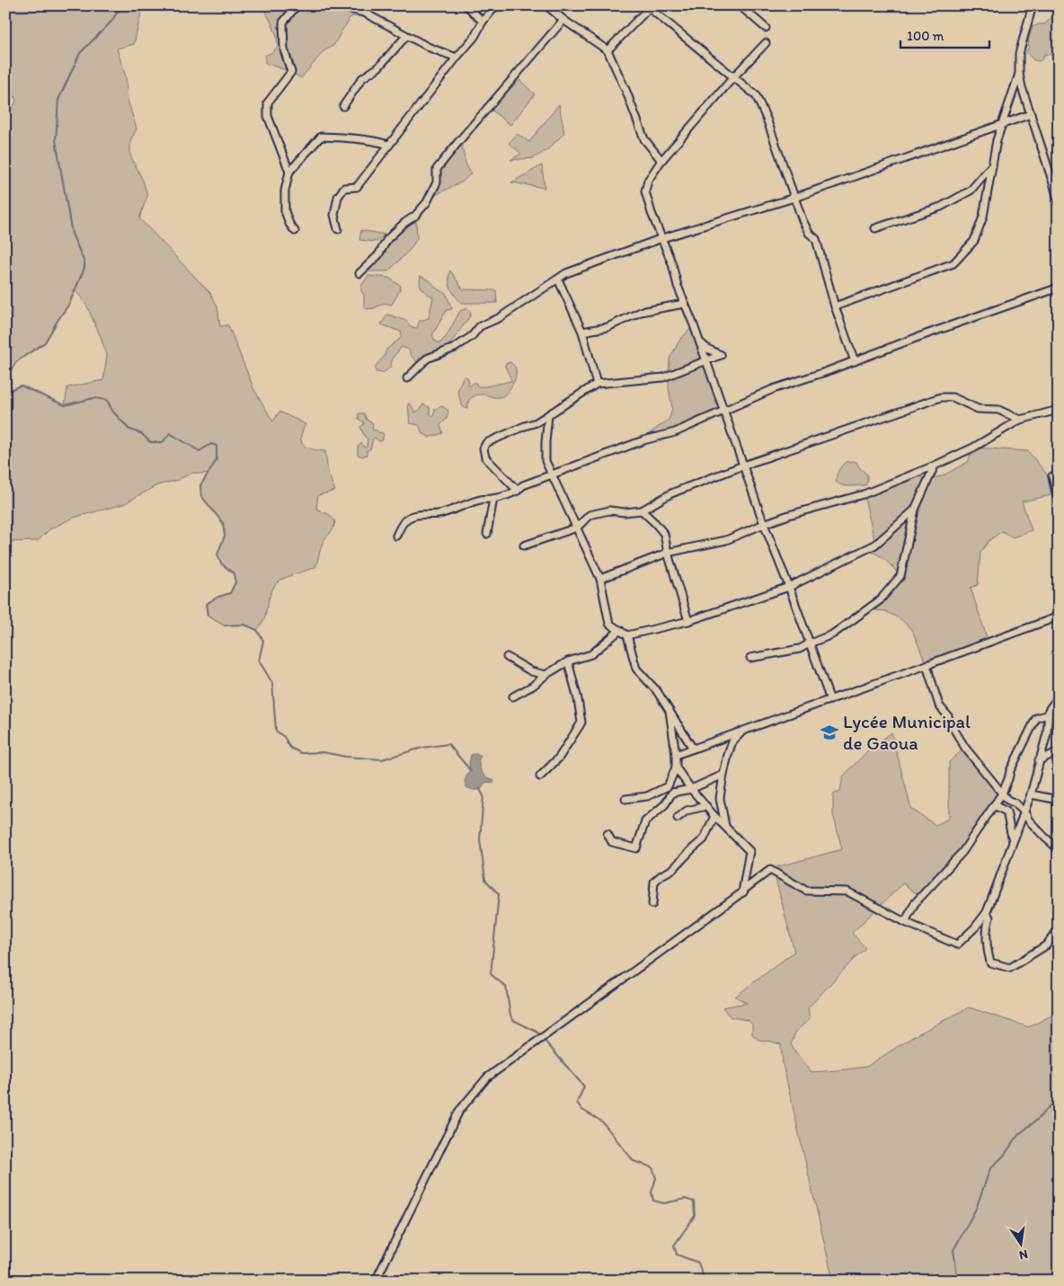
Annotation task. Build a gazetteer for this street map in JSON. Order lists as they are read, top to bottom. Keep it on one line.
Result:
{"places":{"school or university":["Lycée Municipal de Gaoua"]},"scale_bar":"100 m","north":"bottom"}
